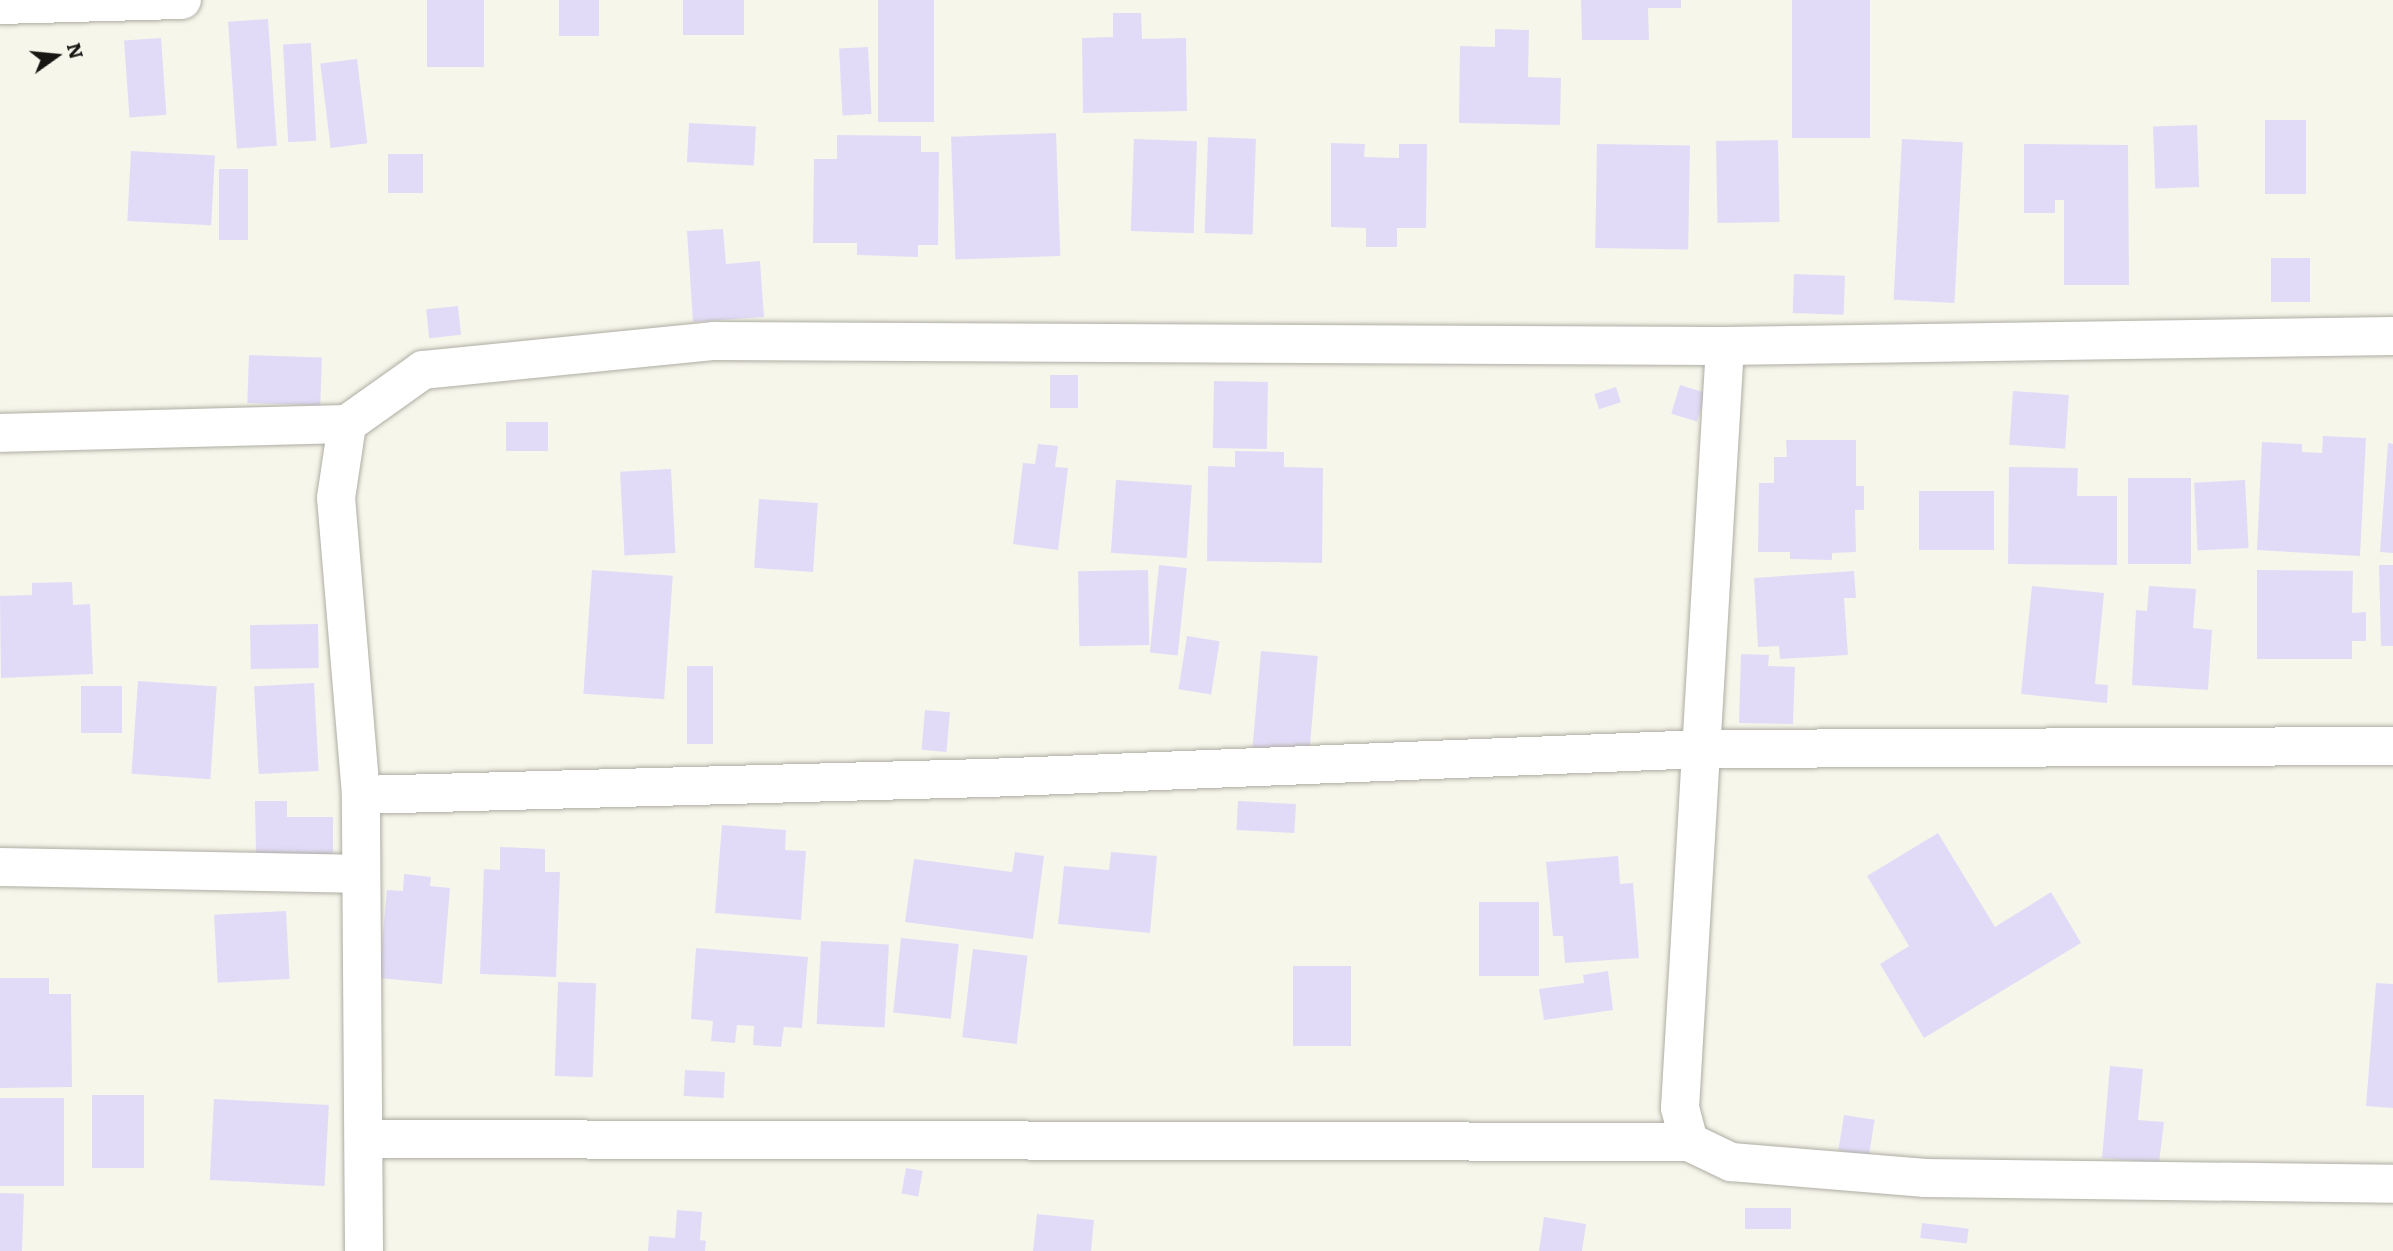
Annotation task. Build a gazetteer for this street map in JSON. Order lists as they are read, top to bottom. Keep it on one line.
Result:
{"north":"right"}
